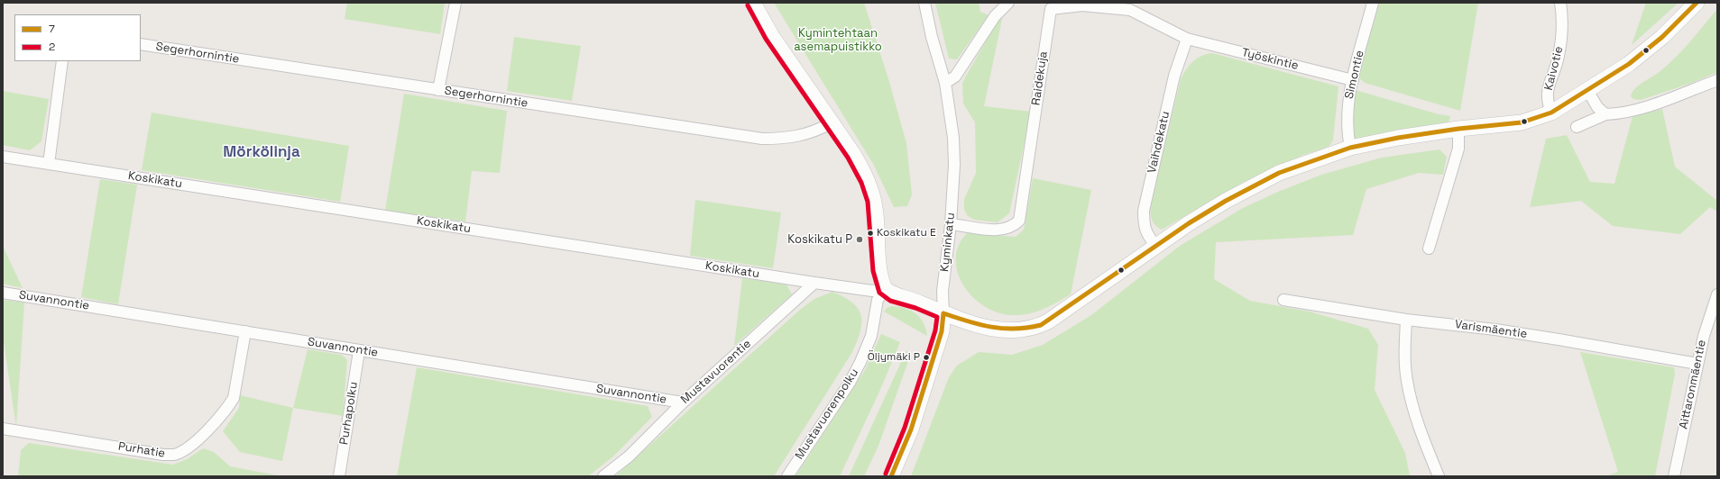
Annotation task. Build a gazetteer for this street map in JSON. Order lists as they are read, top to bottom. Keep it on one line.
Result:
{"streets":{"street":["Segerhornintie","Työskintie","Kaivotie","Simontie","Raidekuja","Vaihdekatu","Koskikatu","Kyminkatu","Suvannontie","Varismäentie","Mustavuorentie","Aittaronmäentie","Purhapolku","Mustavuorenpolku","Purhatie"]},"crossings":[["Työskintie","Simontie"],["Työskintie","Raidekuja"],["Työskintie","Vaihdekatu"],["Raidekuja","Vaihdekatu"],["Raidekuja","Kyminkatu"],["Koskikatu","Mustavuorentie"],["Koskikatu","Mustavuorenpolku"],["Suvannontie","Mustavuorentie"],["Suvannontie","Purhapolku"],["Suvannontie","Purhatie"],["Varismäentie","Aittaronmäentie"]],"districts":["Mörkölinja"],"parks":["Kymintehtaan asemapuistikko"],"places":["Koskikatu E","Koskikatu P","Öljymäki P"],"lines":["transit line 7","transit line 2"],"legend":["7","2"]}
